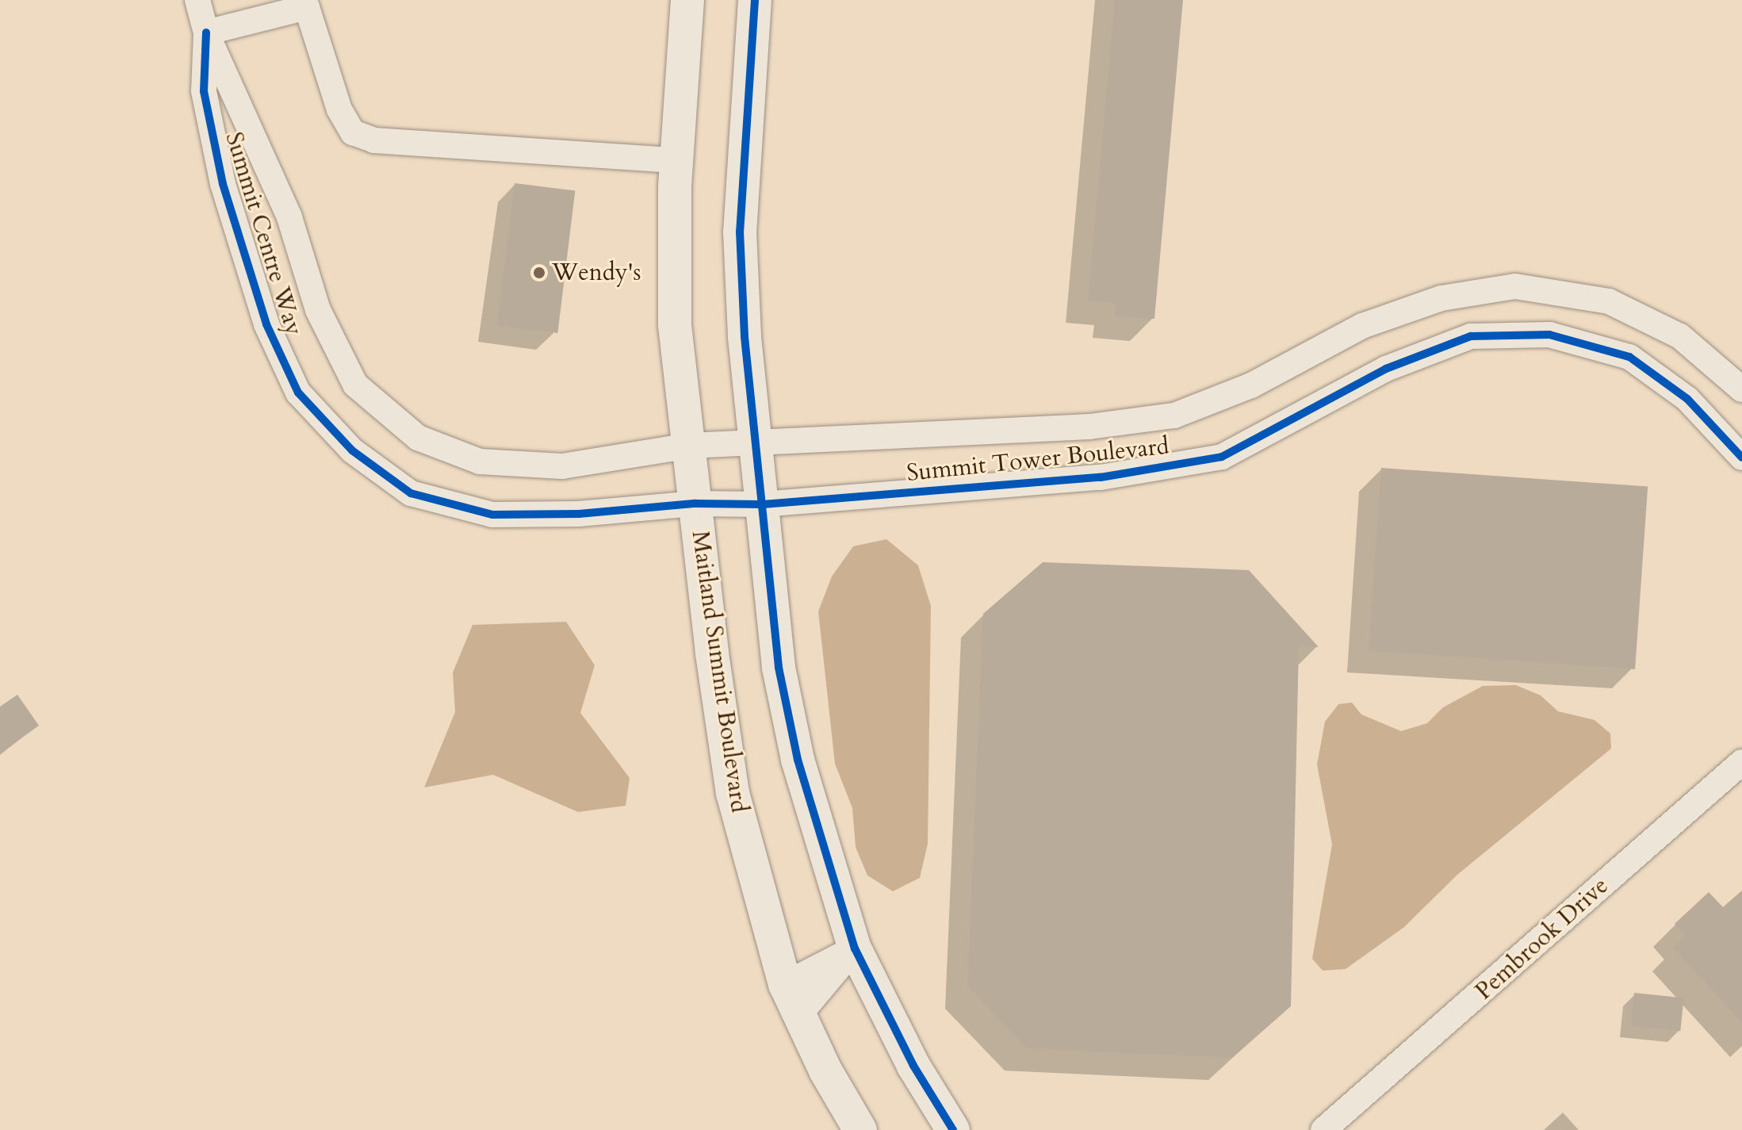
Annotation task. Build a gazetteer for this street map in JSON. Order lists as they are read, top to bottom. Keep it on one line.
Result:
{"streets":{"street":["Summit Centre Way","Summit Tower Boulevard","Maitland Summit Boulevard","Pembrook Drive"]},"crossings":[["Summit Centre Way","Summit Tower Boulevard"],["Summit Centre Way","Maitland Summit Boulevard"]],"places":["Wendy's"]}
